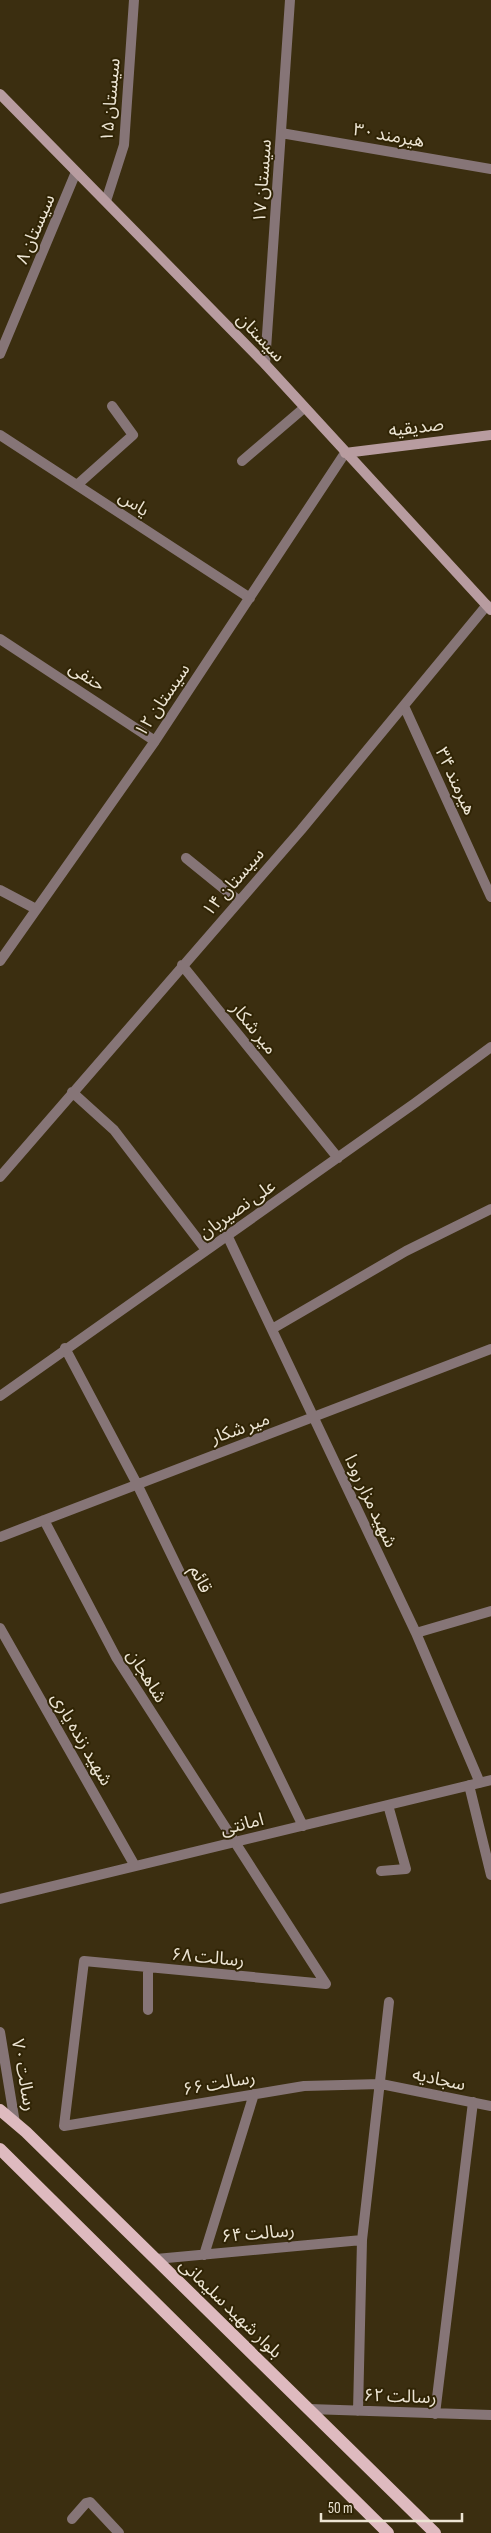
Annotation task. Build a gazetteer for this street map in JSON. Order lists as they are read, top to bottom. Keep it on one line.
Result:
{"streets":{"main road":["بلوار شهید سلیمانی"],"street":["سیستان ۱۵","هیرمند ۳۰","سیستان ۱۷","سیستان ۸","سیستان","صدیقیه","یاس","حنفی","سیستان ۱۲","هیرمند ۳۴","سیستان ۱۴","میر شکار","علی نصیریان","شهید مزار رودا","قائم","شاهجان","شهید زنده یاری","امانتی","رسالت ۶۸","رسالت ۷۰","سجادیه","رسالت ۶۶","رسالت ۶۴","رسالت ۶۲"]},"crossings":[["سیستان ۱۵","سیستان"],["هیرمند ۳۰","سیستان ۱۷"],["سیستان ۱۷","سیستان"],["سیستان ۸","سیستان"],["سیستان","صدیقیه"],["سیستان","سیستان ۱۲"],["سیستان","سیستان ۱۴"],["صدیقیه","سیستان ۱۲"],["یاس","سیستان ۱۲"],["حنفی","سیستان ۱۲"],["هیرمند ۳۴","سیستان ۱۴"],["سیستان ۱۴","میر شکار"],["میر شکار","علی نصیریان"],["میر شکار","شهید مزار رودا"],["میر شکار","قائم"],["میر شکار","شاهجان"],["علی نصیریان","شهید مزار رودا"],["علی نصیریان","قائم"],["شهید مزار رودا","امانتی"],["قائم","امانتی"],["شاهجان","امانتی"],["شاهجان","رسالت ۶۸"],["شهید زنده یاری","امانتی"],["امانتی","رسالت ۶۸"],["رسالت ۶۸","رسالت ۶۶"],["رسالت ۷۰","بلوار شهید سلیمانی"],["سجادیه","رسالت ۶۶"],["رسالت ۶۴","بلوار شهید سلیمانی"],["بلوار شهید سلیمانی","رسالت ۶۲"]],"scale_bar":"50 m"}
